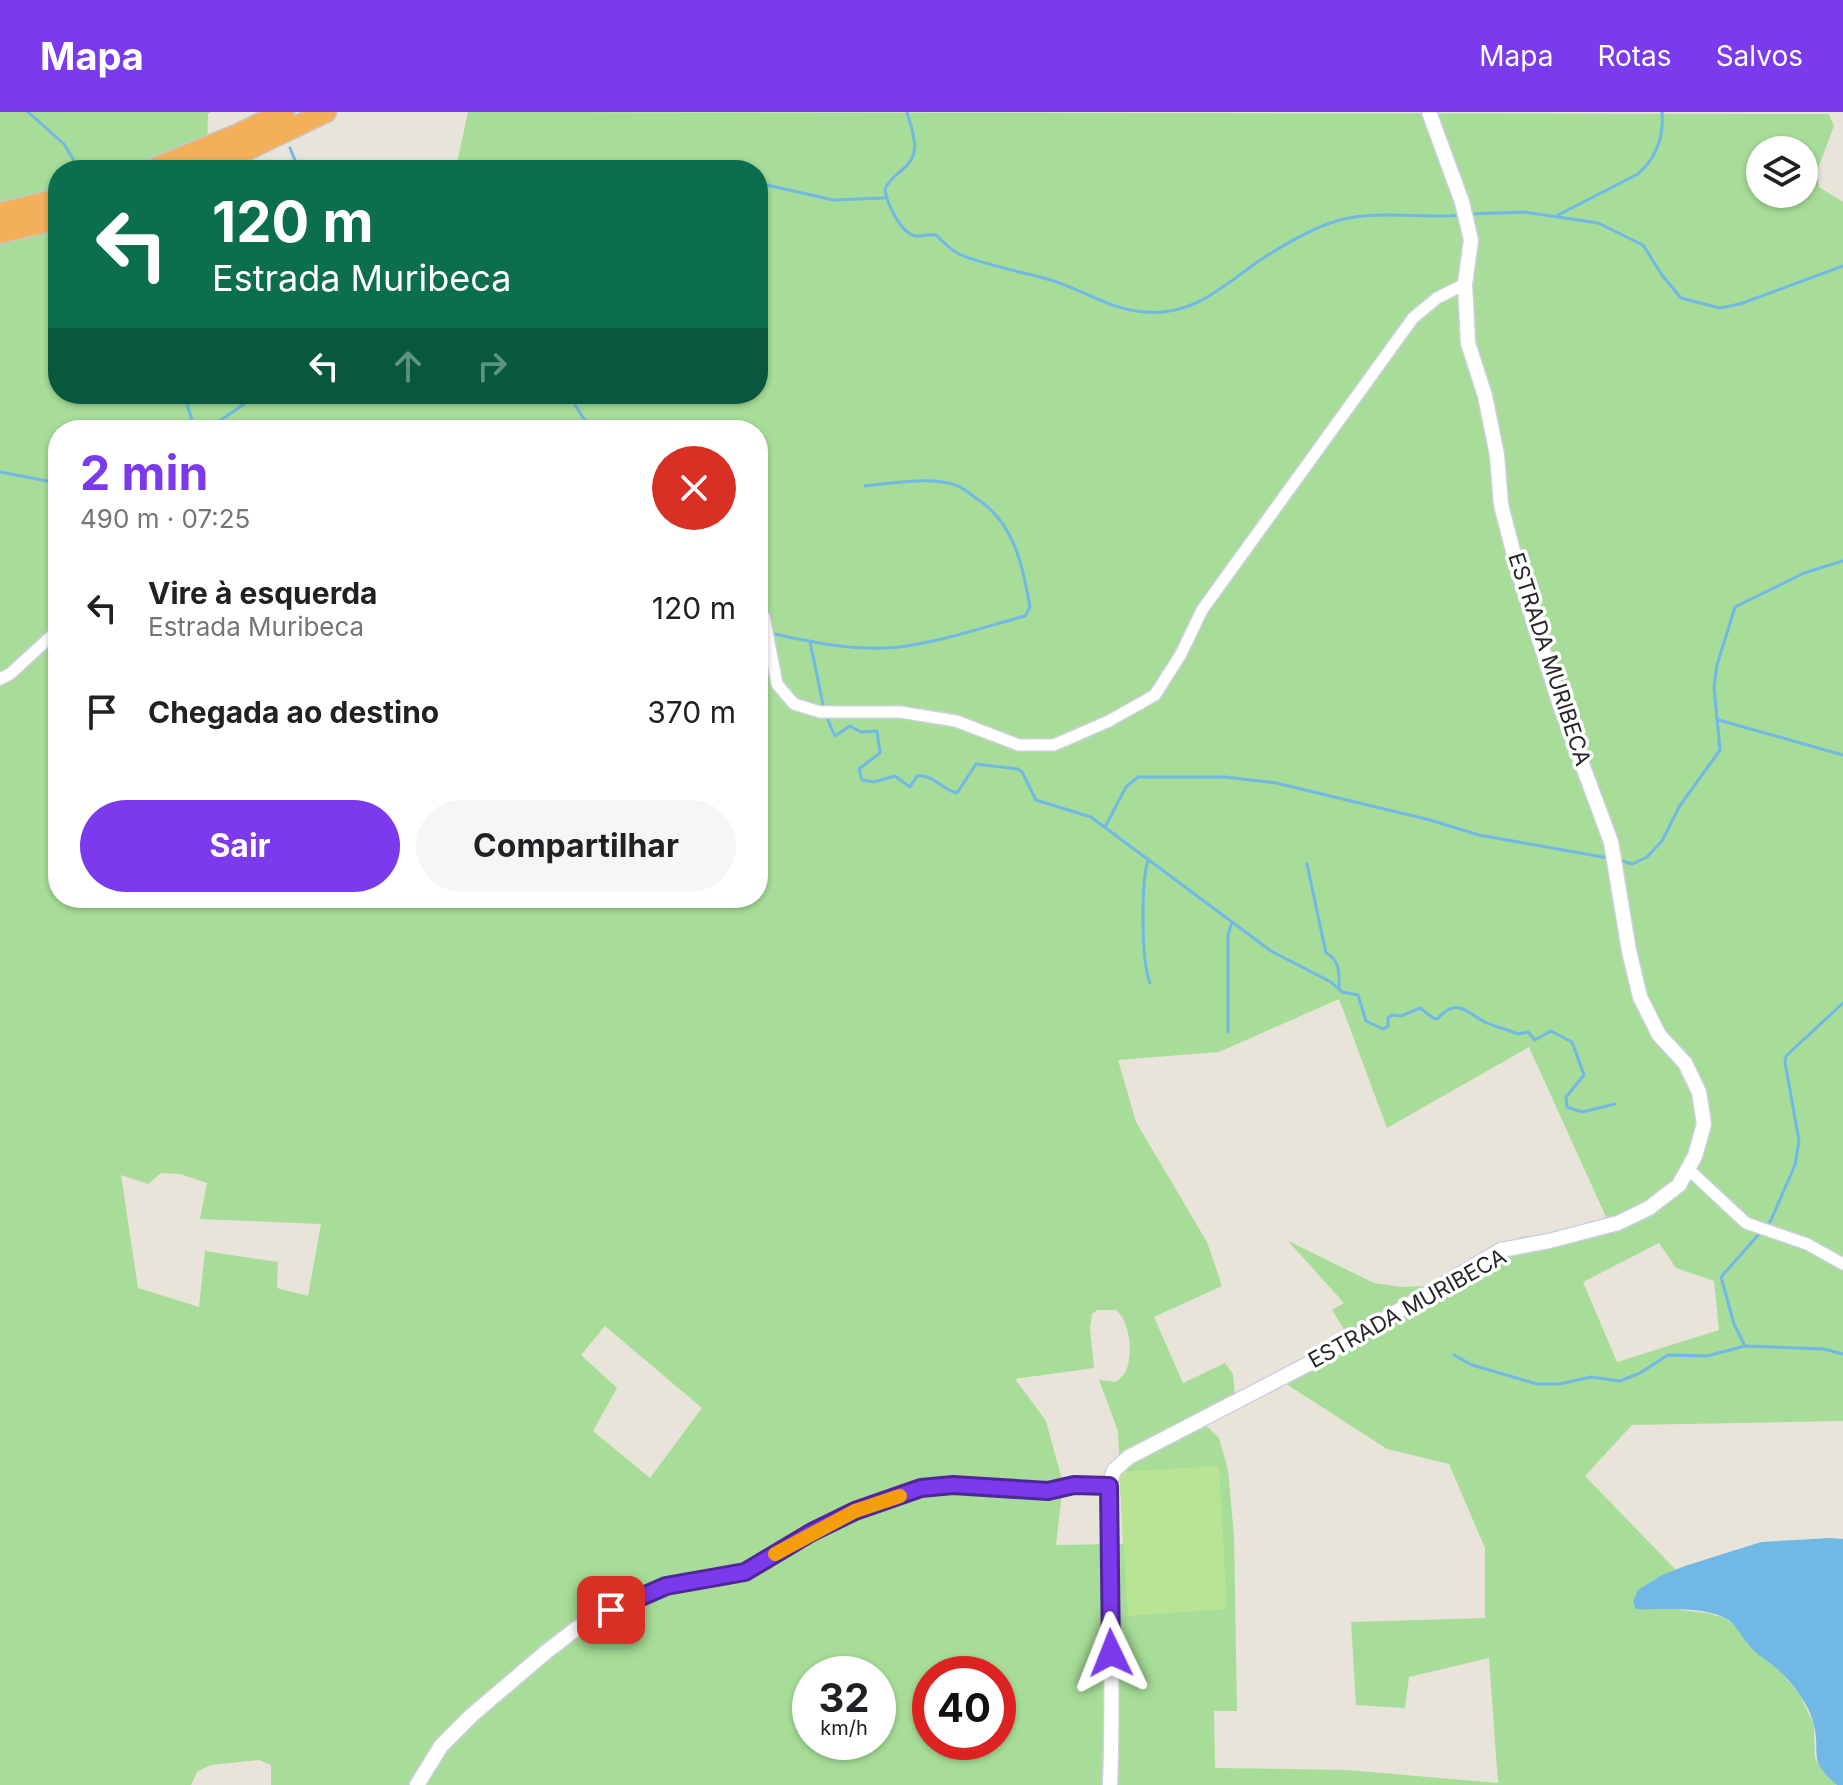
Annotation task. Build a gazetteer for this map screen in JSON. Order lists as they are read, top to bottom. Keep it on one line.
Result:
{"streets":{"street":["ESTRADA MURIBECA"]},"page":{"header":"Mapa","nav":["Mapa","Rotas","Salvos"],"turn":["120 m","Estrada Muribeca"],"heading":["2 min","490 m · 07:25"],"list":[{"name":"Vire à esquerda","note":"Estrada Muribeca","value":"120 m"},{"name":"Chegada ao destino","value":"370 m"}],"buttons":["Sair","Compartilhar"],"speed":"32 km/h","limit":"40"}}
